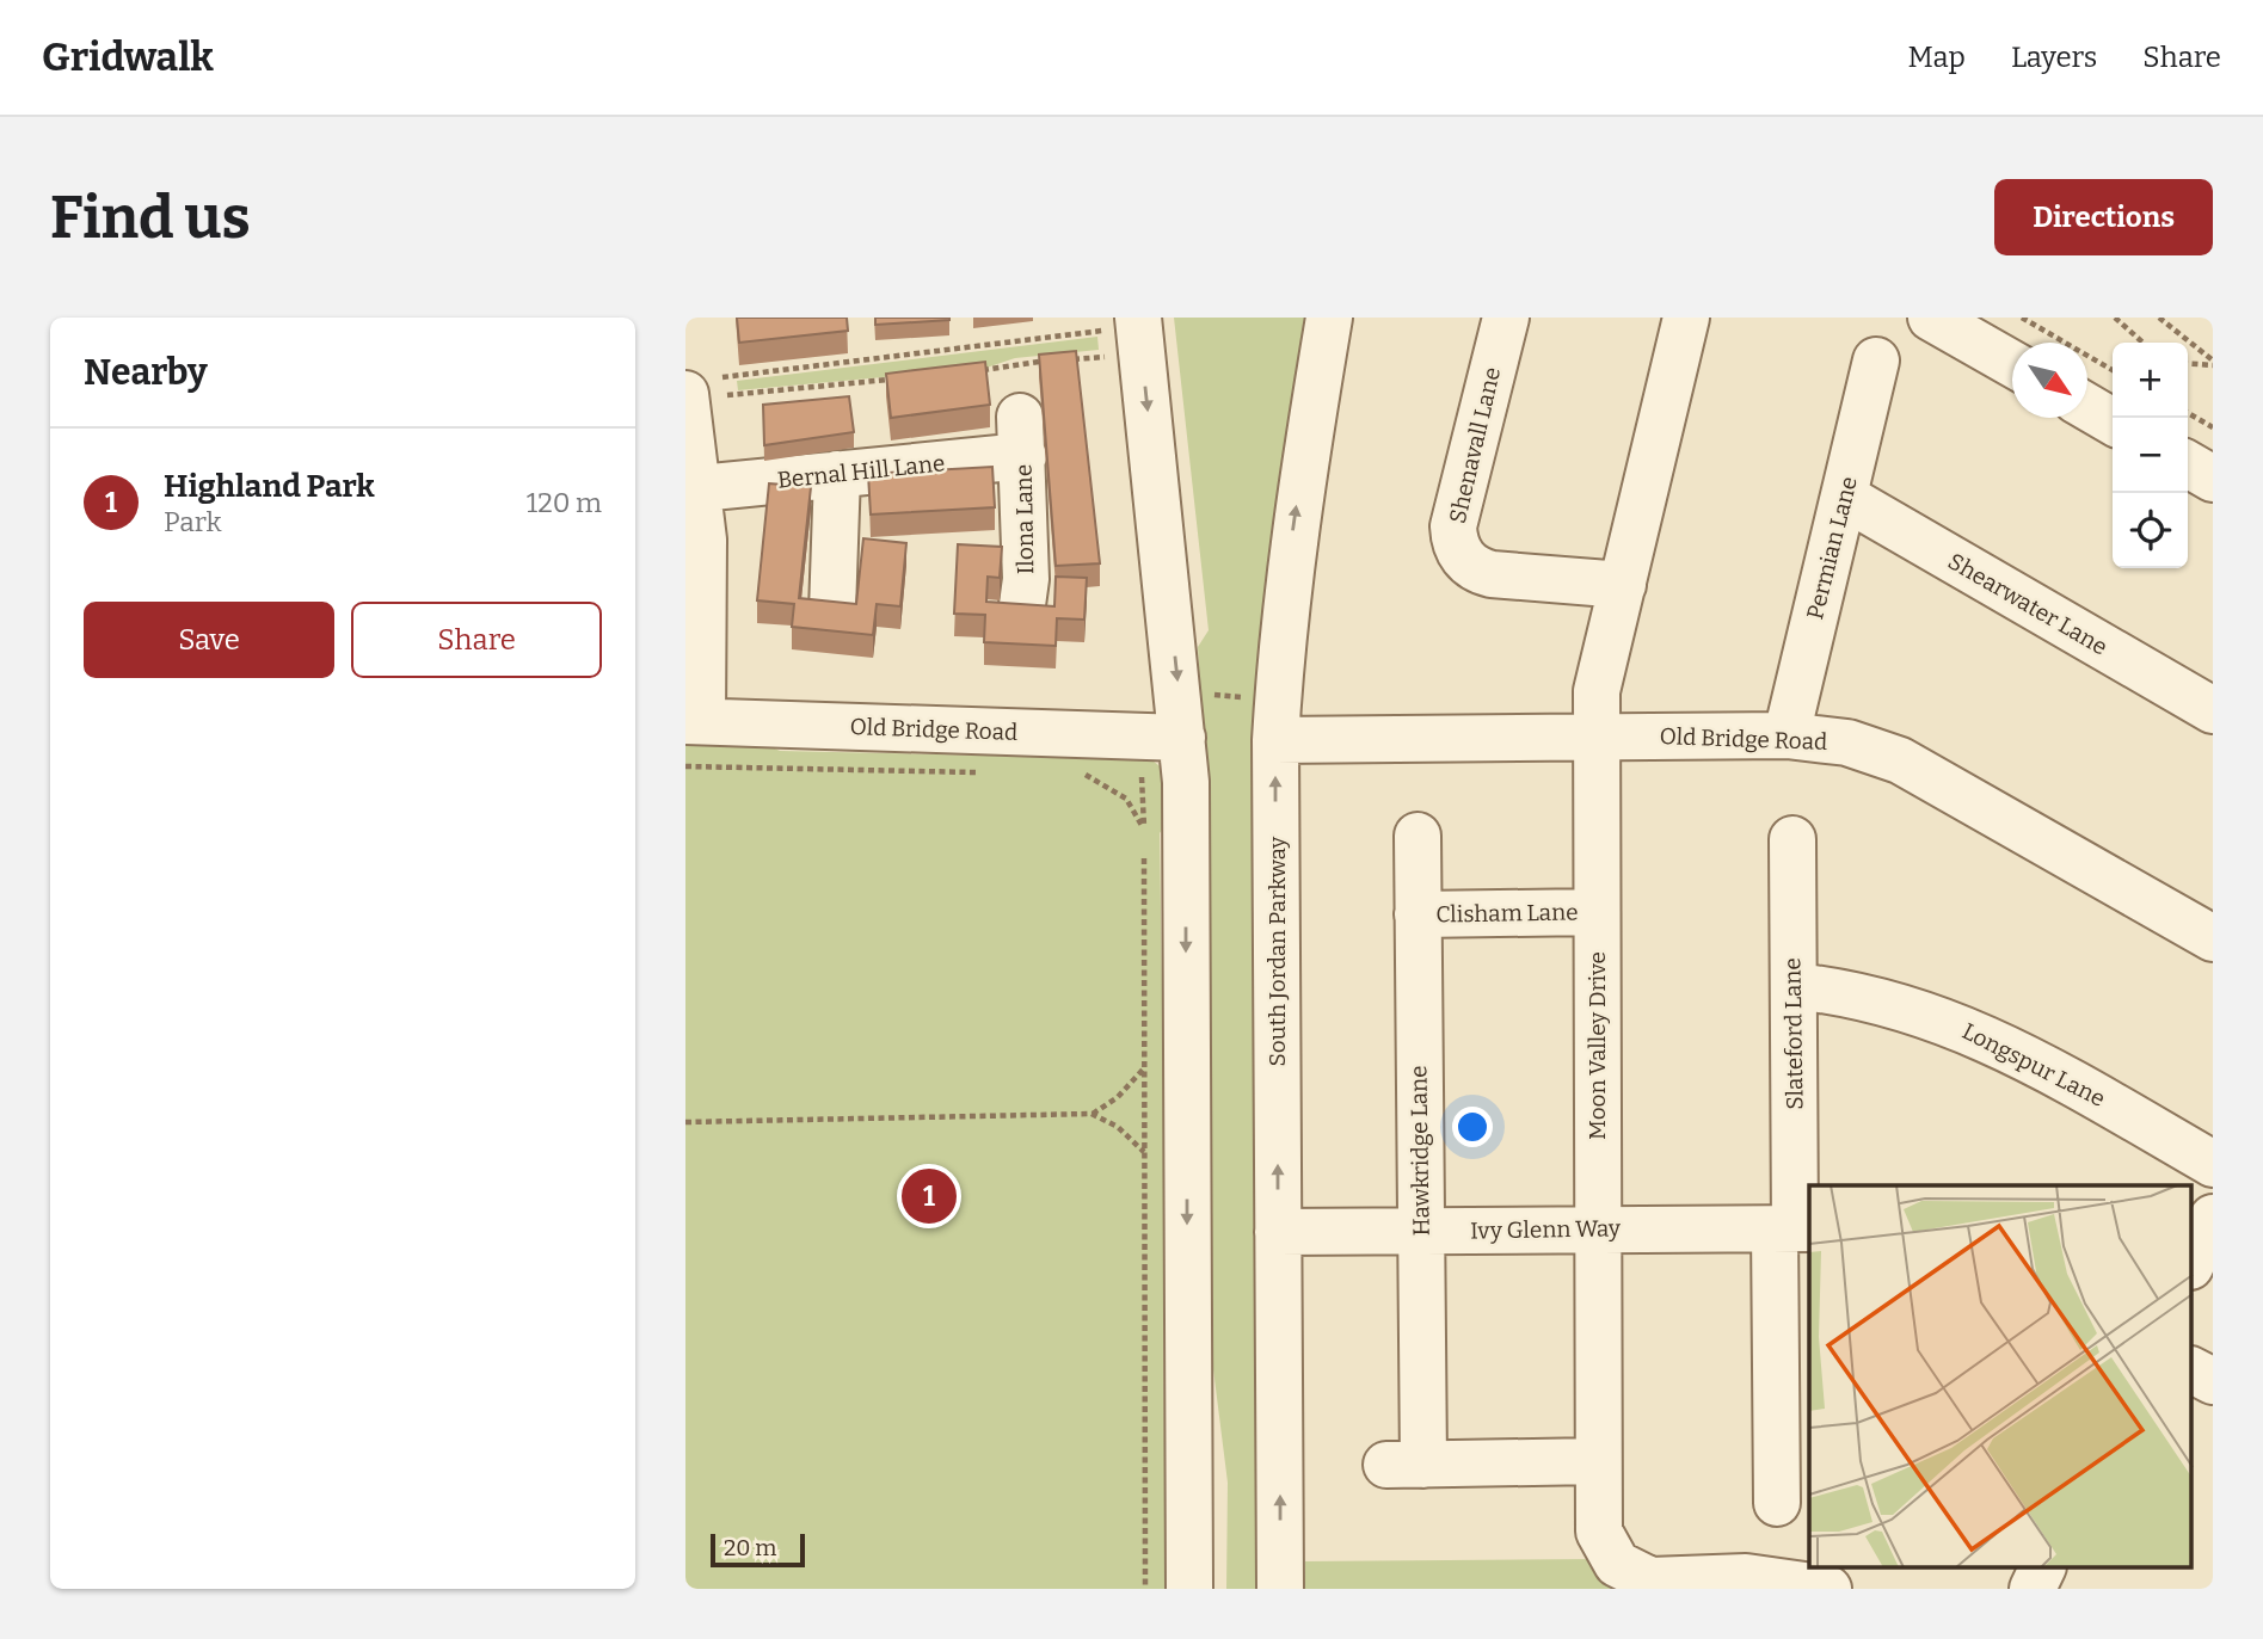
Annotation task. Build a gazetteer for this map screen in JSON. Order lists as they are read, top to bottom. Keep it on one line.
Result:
{"streets":{"street":["Shenavall Lane","Bernal Hill Lane","Ilona Lane","Permian Lane","Shearwater Lane","Old Bridge Road","Clisham Lane","South Jordan Parkway","Slateford Lane","Moon Valley Drive","Longspur Lane","Hawkridge Lane","Ivy Glenn Way"]},"crossings":[["Shenavall Lane","Moon Valley Drive"],["Bernal Hill Lane","Ilona Lane"],["Permian Lane","Shearwater Lane"],["Permian Lane","Old Bridge Road"],["Old Bridge Road","South Jordan Parkway"],["Old Bridge Road","Moon Valley Drive"],["Clisham Lane","Moon Valley Drive"],["Clisham Lane","Hawkridge Lane"],["South Jordan Parkway","Ivy Glenn Way"],["Slateford Lane","Longspur Lane"],["Slateford Lane","Ivy Glenn Way"],["Moon Valley Drive","Hawkridge Lane"],["Moon Valley Drive","Ivy Glenn Way"],["Hawkridge Lane","Ivy Glenn Way"]],"scale_bar":"20 m","north":"bottom right","page":{"header":"Gridwalk","nav":["Map","Layers","Share"],"buttons":["Directions",["Save","Share"]],"title":"Find us","heading":"Nearby","map_buttons":["+","−"],"list":[{"mark":"1","name":"Highland Park","note":"Park","value":"120 m"}],"pins":"1","scale":"20 m"}}
